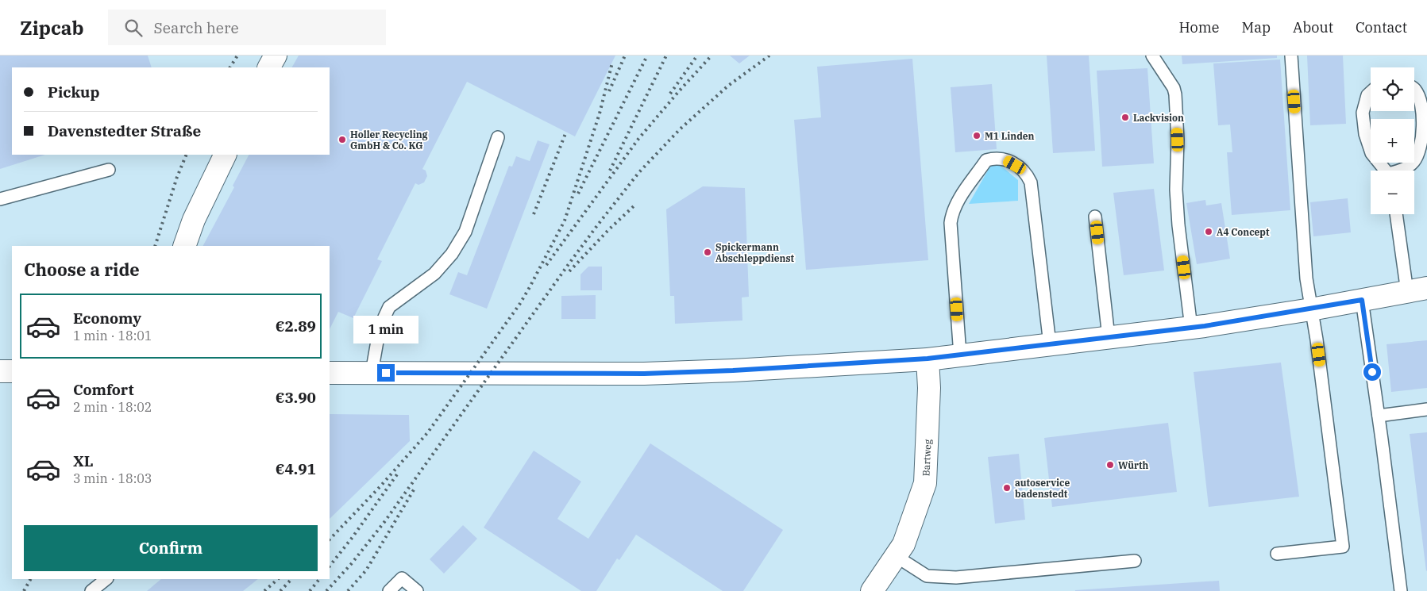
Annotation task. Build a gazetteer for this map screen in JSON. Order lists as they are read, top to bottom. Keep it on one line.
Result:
{"streets":{"street":["Bartweg"]},"places":["Lackvision","M1 Linden","Holler Recycling GmbH & Co. KG","A4 Concept","Spickermann Abschleppdienst","Würth","autoservice badenstedt"],"page":{"header":"Zipcab","search":"Search here","nav":["Home","Map","About","Contact"],"map_buttons":["+","−"],"banner":["Pickup","Davenstedter Straße"],"heading":"Choose a ride","list":[{"name":"Economy","note":"1 min · 18:01","value":"€2.89"},{"name":"Comfort","note":"2 min · 18:02","value":"€3.90"},{"name":"XL","note":"3 min · 18:03","value":"€4.91"}],"bubble":"1 min","buttons":"Confirm"}}
